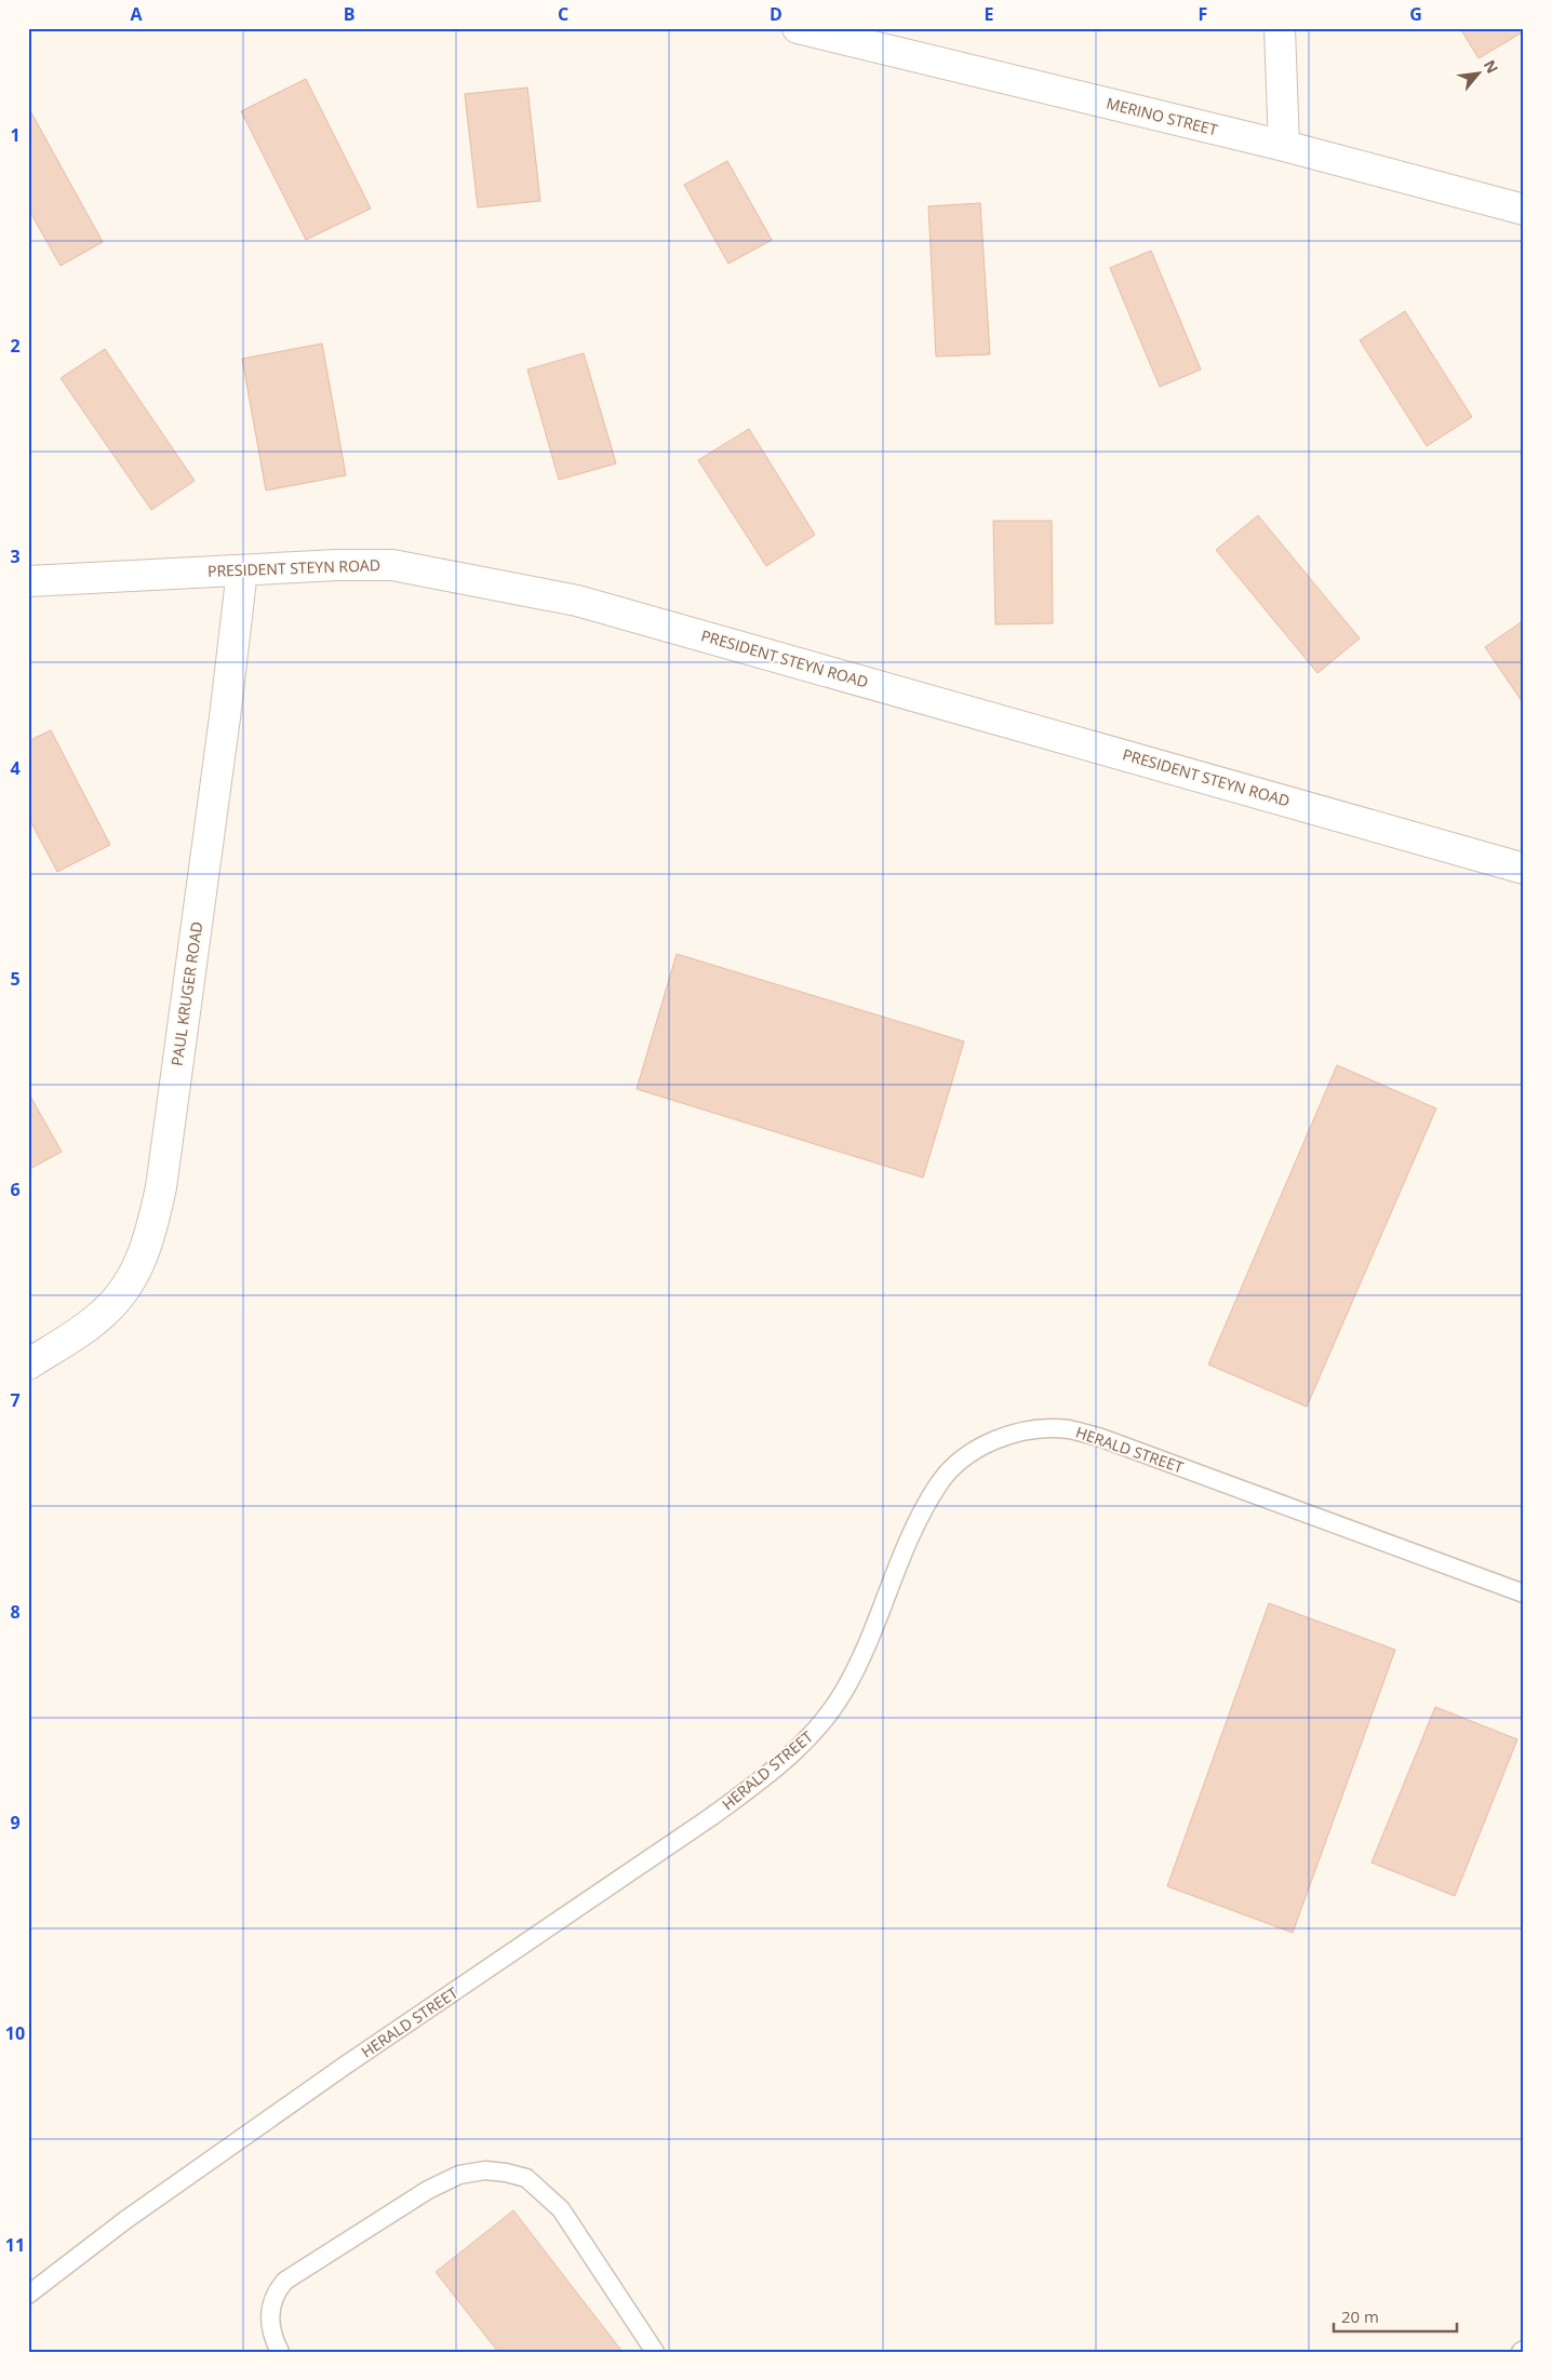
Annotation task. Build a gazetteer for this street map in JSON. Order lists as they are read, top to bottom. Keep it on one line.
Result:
{"streets":{"street":["MERINO STREET","PRESIDENT STEYN ROAD","PAUL KRUGER ROAD"],"lane":["HERALD STREET"]},"crossings":[["PRESIDENT STEYN ROAD","PAUL KRUGER ROAD"]],"scale_bar":"20 m","north":"top right","grid":{"columns":["A","B","C","D","E","F","G"],"rows":["1","2","3","4","5","6","7","8","9","10","11"]}}
